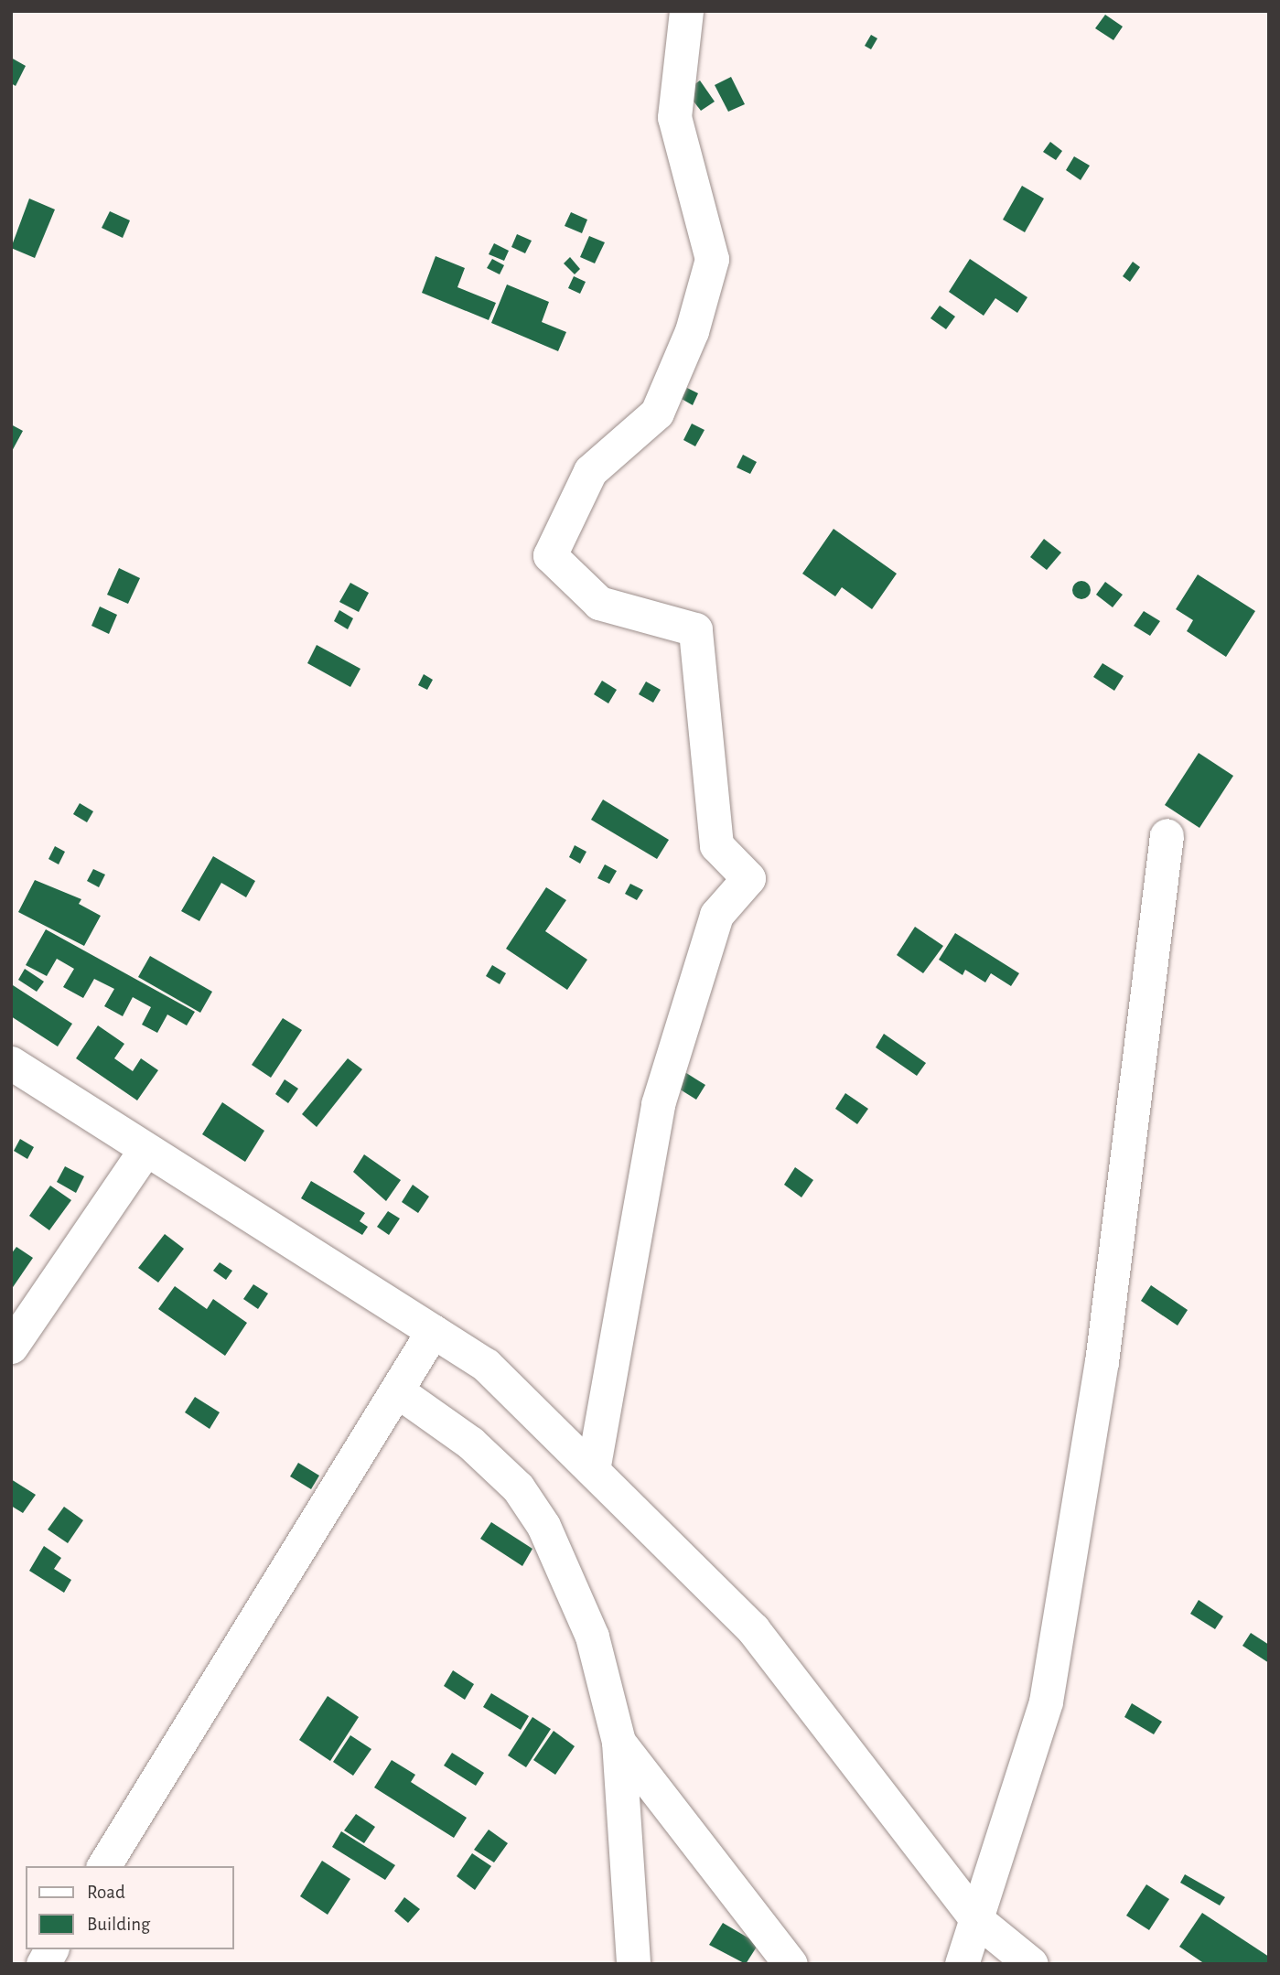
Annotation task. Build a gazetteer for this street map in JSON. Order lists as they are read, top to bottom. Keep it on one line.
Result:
{"legend":["Road","Building"]}
